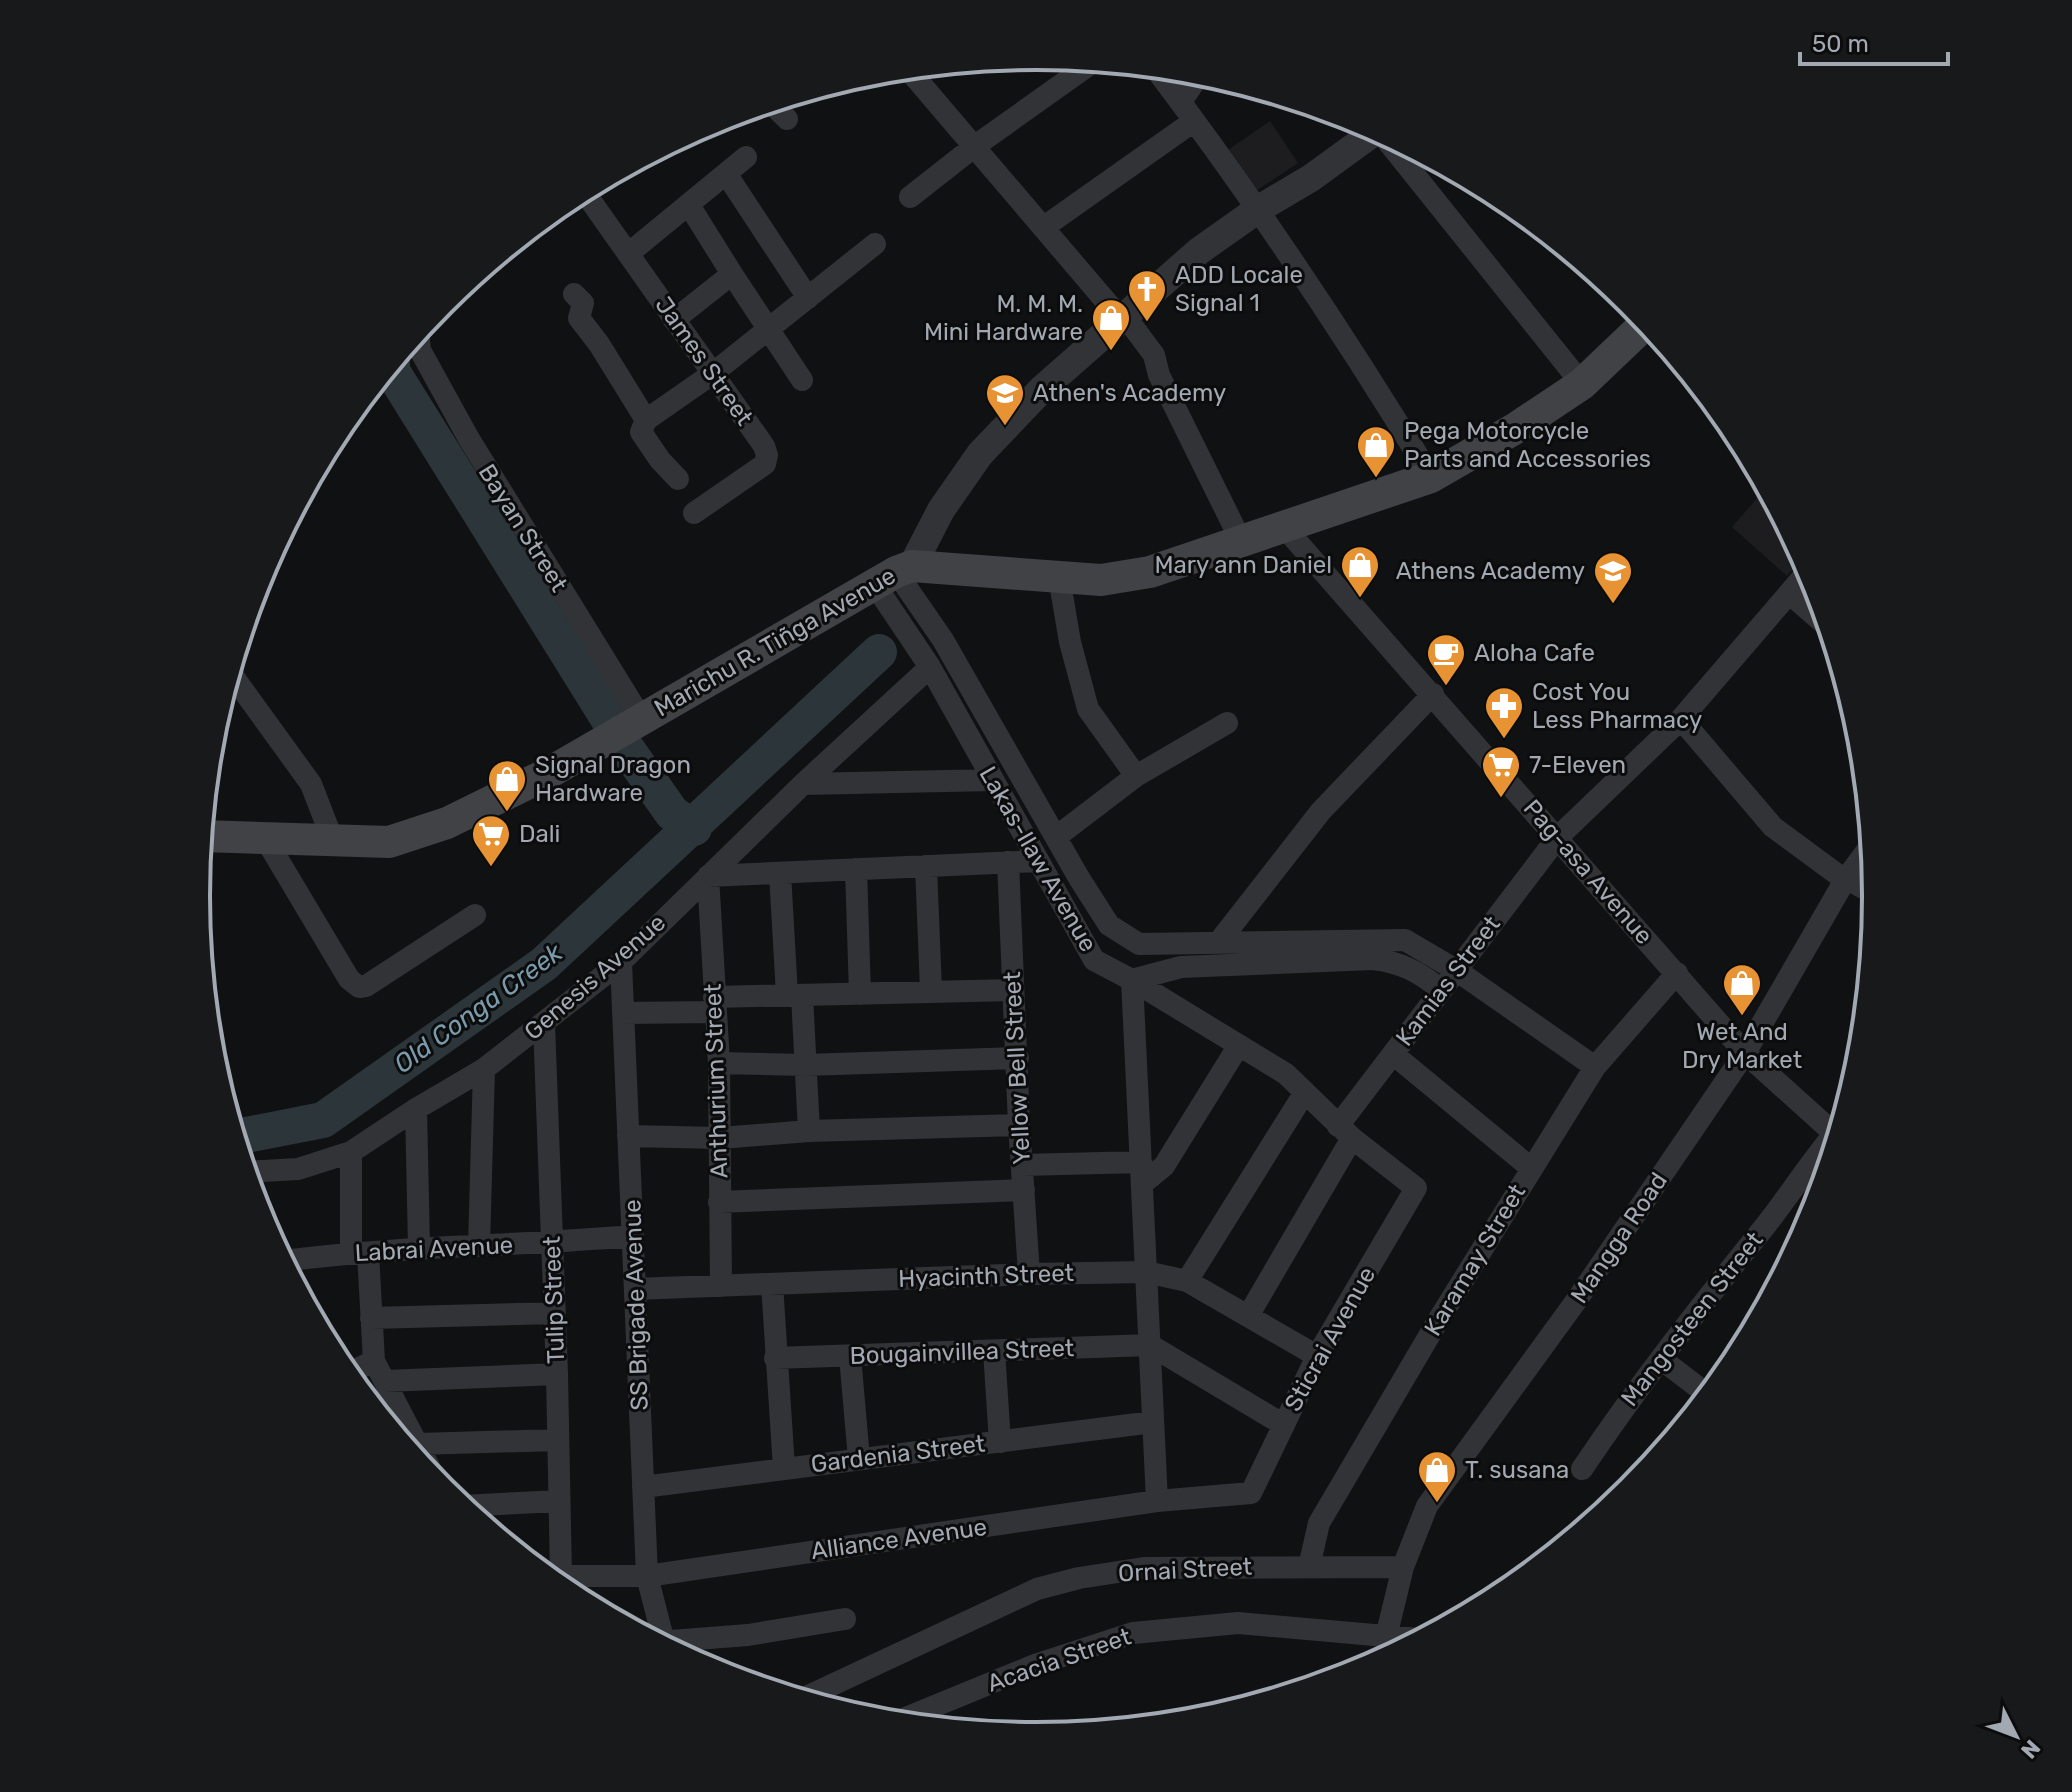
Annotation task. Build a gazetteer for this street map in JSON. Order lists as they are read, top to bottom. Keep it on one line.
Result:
{"streets":{"main road":["Marichu R. Tiñga Avenue"],"street":["James Street","Bayan Street","Lakas-Ilaw Avenue","Pag-asa Avenue","Genesis Avenue","Kamias Street","Yellow Bell Street","Anthurium Street","Mangga Road","Labrai Avenue","Karamay Street","Hyacinth Street","Tulip Street","SS Brigade Avenue","Mangosteen Street","Sticrai Avenue","Bougainvillea Street","Gardenia Street","Alliance Avenue","Ornai Street","Acacia Street"]},"crossings":[["Bayan Street","Marichu R. Tiñga Avenue"],["Marichu R. Tiñga Avenue","Lakas-Ilaw Avenue"],["Marichu R. Tiñga Avenue","Pag-asa Avenue"],["Lakas-Ilaw Avenue","Genesis Avenue"],["Lakas-Ilaw Avenue","Kamias Street"],["Lakas-Ilaw Avenue","Sticrai Avenue"],["Pag-asa Avenue","Kamias Street"],["Pag-asa Avenue","Mangga Road"],["Pag-asa Avenue","Karamay Street"],["Genesis Avenue","Anthurium Street"],["Genesis Avenue","Tulip Street"],["Genesis Avenue","SS Brigade Avenue"],["Kamias Street","Hyacinth Street"],["Yellow Bell Street","Hyacinth Street"],["Anthurium Street","Hyacinth Street"],["Mangga Road","Ornai Street"],["Mangga Road","Acacia Street"],["Labrai Avenue","Tulip Street"],["Labrai Avenue","SS Brigade Avenue"],["Karamay Street","Ornai Street"],["Hyacinth Street","SS Brigade Avenue"],["Hyacinth Street","Sticrai Avenue"],["SS Brigade Avenue","Gardenia Street"],["SS Brigade Avenue","Alliance Avenue"],["Sticrai Avenue","Alliance Avenue"]],"water":["Old Conga Creek"],"places":{"church":["ADD Locale Signal 1"],"shop":["M. M. M. Mini Hardware","Pega Motorcycle Parts and Accessories","Mary ann Daniel","Signal Dragon Hardware","Wet And Dry Market","T. susana"],"school or university":["Athen's Academy","Athens Academy"],"cafe":["Aloha Cafe"],"pharmacy":["Cost You Less Pharmacy"],"supermarket":["7-Eleven","Dali"]},"scale_bar":"50 m","north":"bottom right"}
